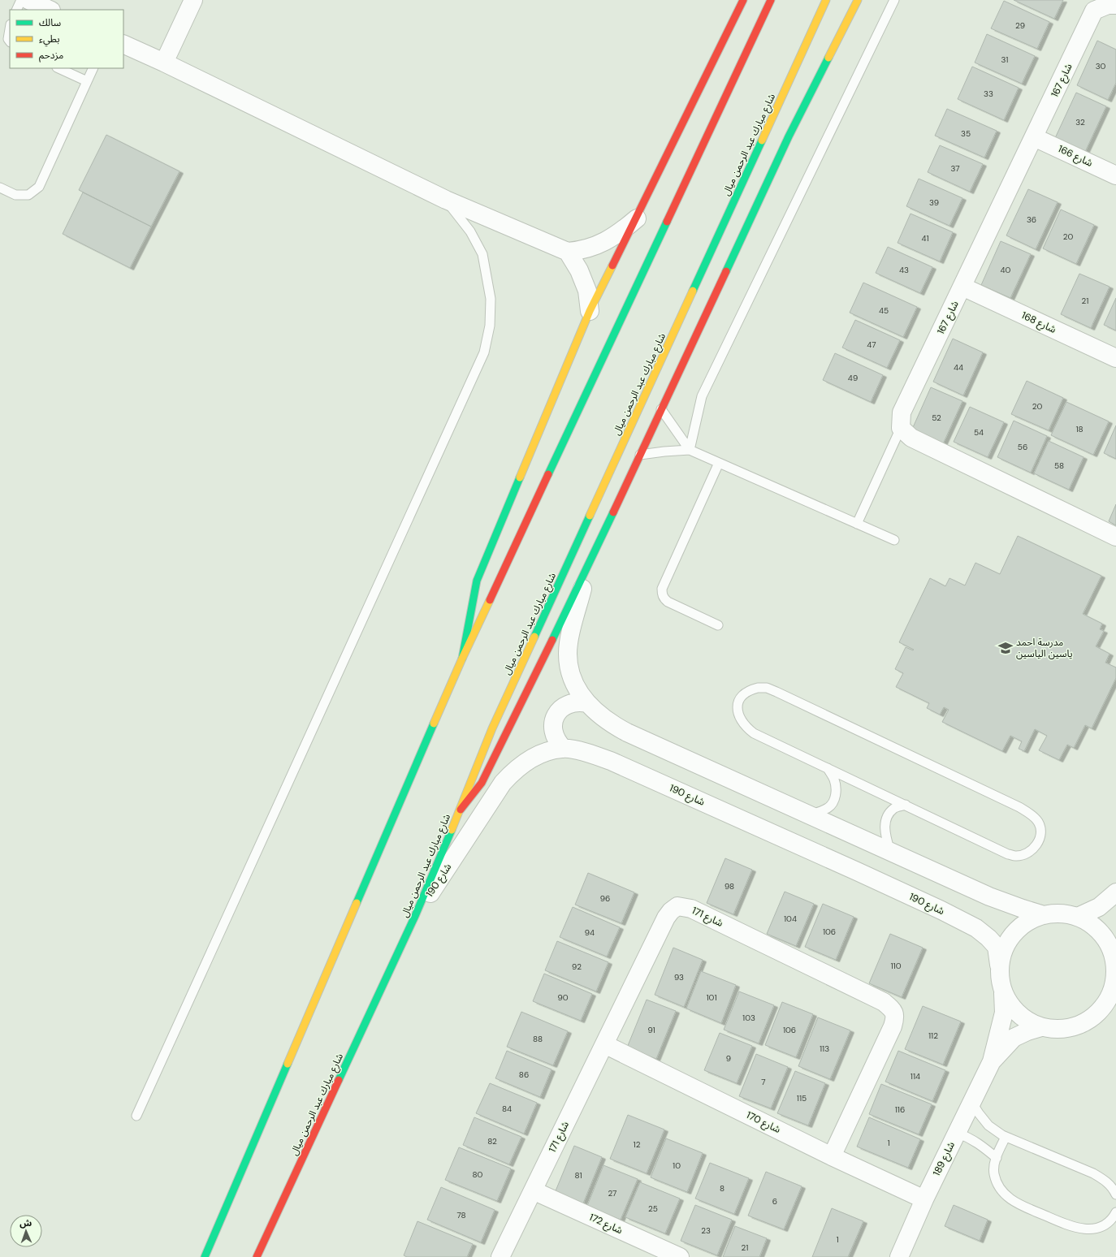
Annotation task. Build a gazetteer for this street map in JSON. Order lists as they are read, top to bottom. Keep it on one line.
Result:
{"streets":{"main road":["شارع مبارك عبد الرحمن ميال"],"street":["شارع 167","شارع 166","شارع 168","شارع 190","شارع 171","شارع 170","شارع 189","شارع 172"]},"crossings":[["شارع 167","شارع 166"],["شارع 167","شارع 168"],["شارع مبارك عبد الرحمن ميال","شارع 190"],["شارع 171","شارع 170"],["شارع 171","شارع 172"],["شارع 170","شارع 189"]],"places":{"school or university":["مدرسة احمد ياسين الياسين"]},"house_numbers":["29","31","30","33","32","35","37","39","36","20","41","43","40","21","45","47","44","49","20","52","18","54","56","58","98","96","104","106","94","110","92","93","90","101","103","91","106","112","88","113","9","86","114","7","115","84","116","82","1","12","10","80","81","8","27","6","25","78","23","1","21"],"legend":["سالك","بطيء","مزدحم"],"north":"top"}
